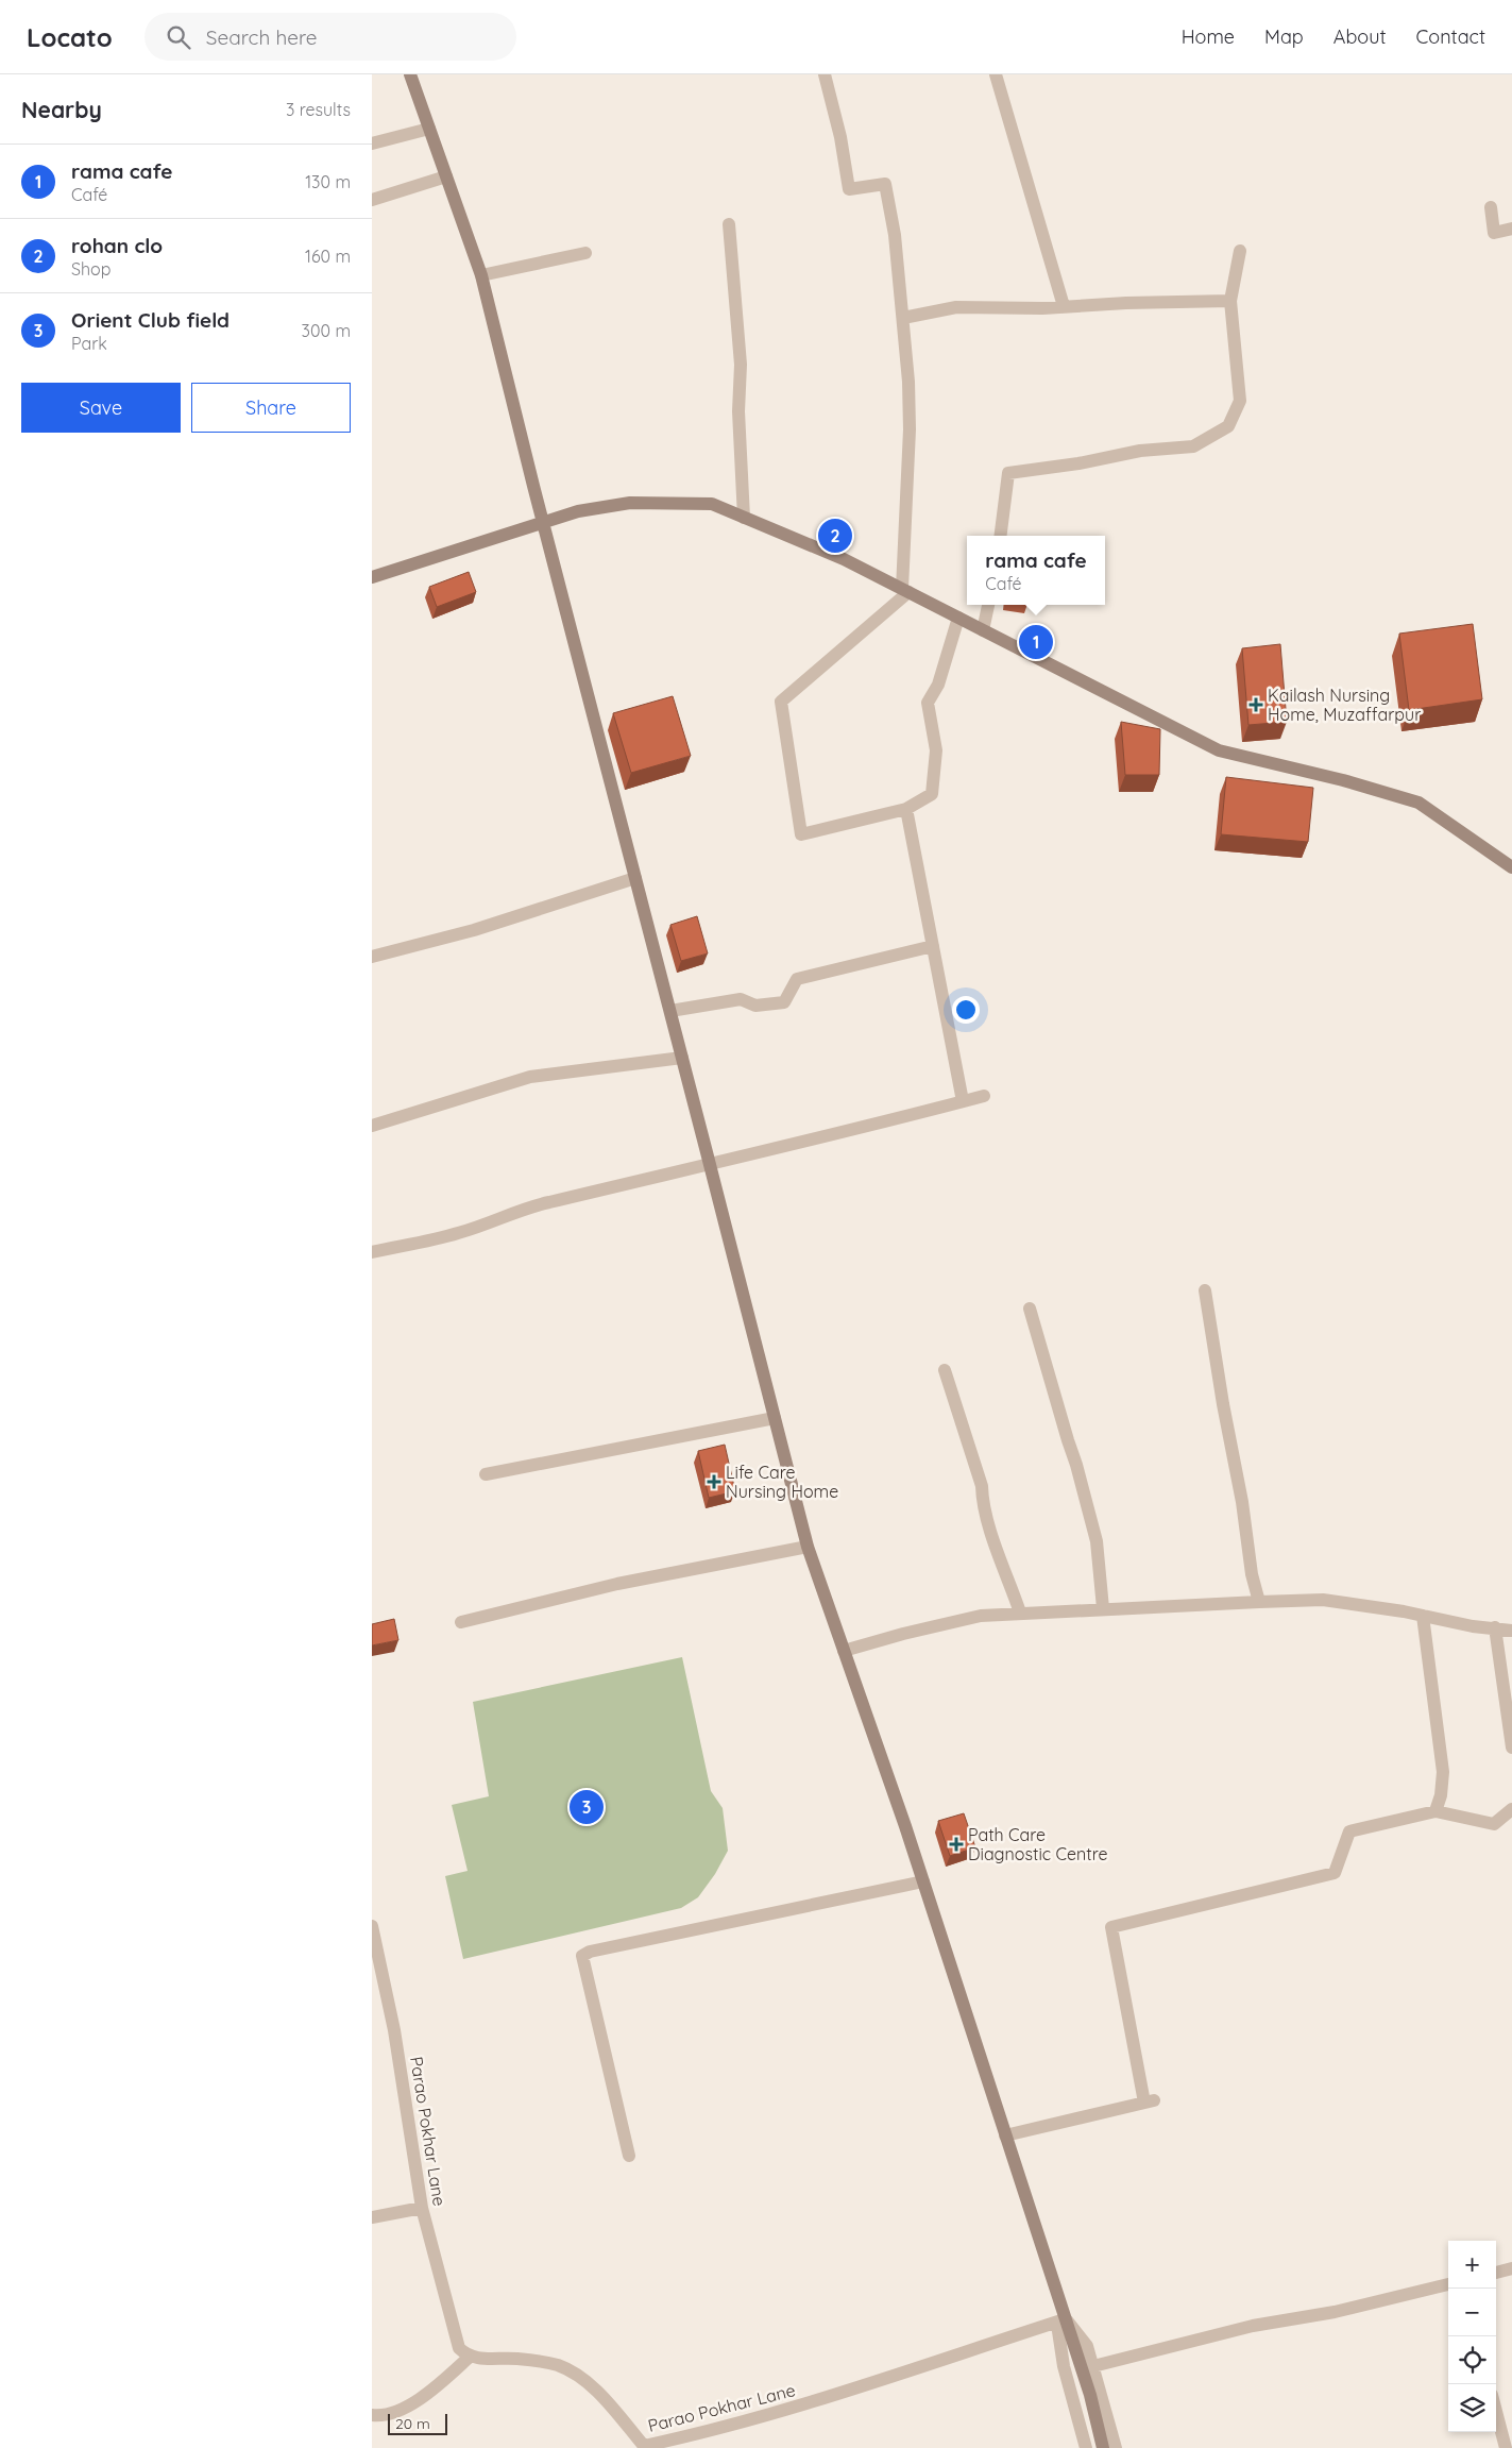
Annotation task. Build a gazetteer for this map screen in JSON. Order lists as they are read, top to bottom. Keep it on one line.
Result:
{"streets":{"street":["Parao Pokhar Lane"]},"places":{"health":["Kailash Nursing Home, Muzaffarpur","Life Care Nursing Home","Path Care Diagnostic Centre"]},"scale_bar":"20 m","page":{"header":"Locato","search":"Search here","nav":["Home","Map","About","Contact"],"heading":["Nearby","3 results"],"list":[{"mark":"1","name":"rama cafe","note":"Café","value":"130 m"},{"mark":"2","name":"rohan clo","note":"Shop","value":"160 m"},{"mark":"3","name":"Orient Club field","note":"Park","value":"300 m"}],"buttons":["Save","Share"],"pins":["2","1","3"],"popup":["rama cafe","Café"],"map_buttons":["+","−"],"scale":"20 m"}}
